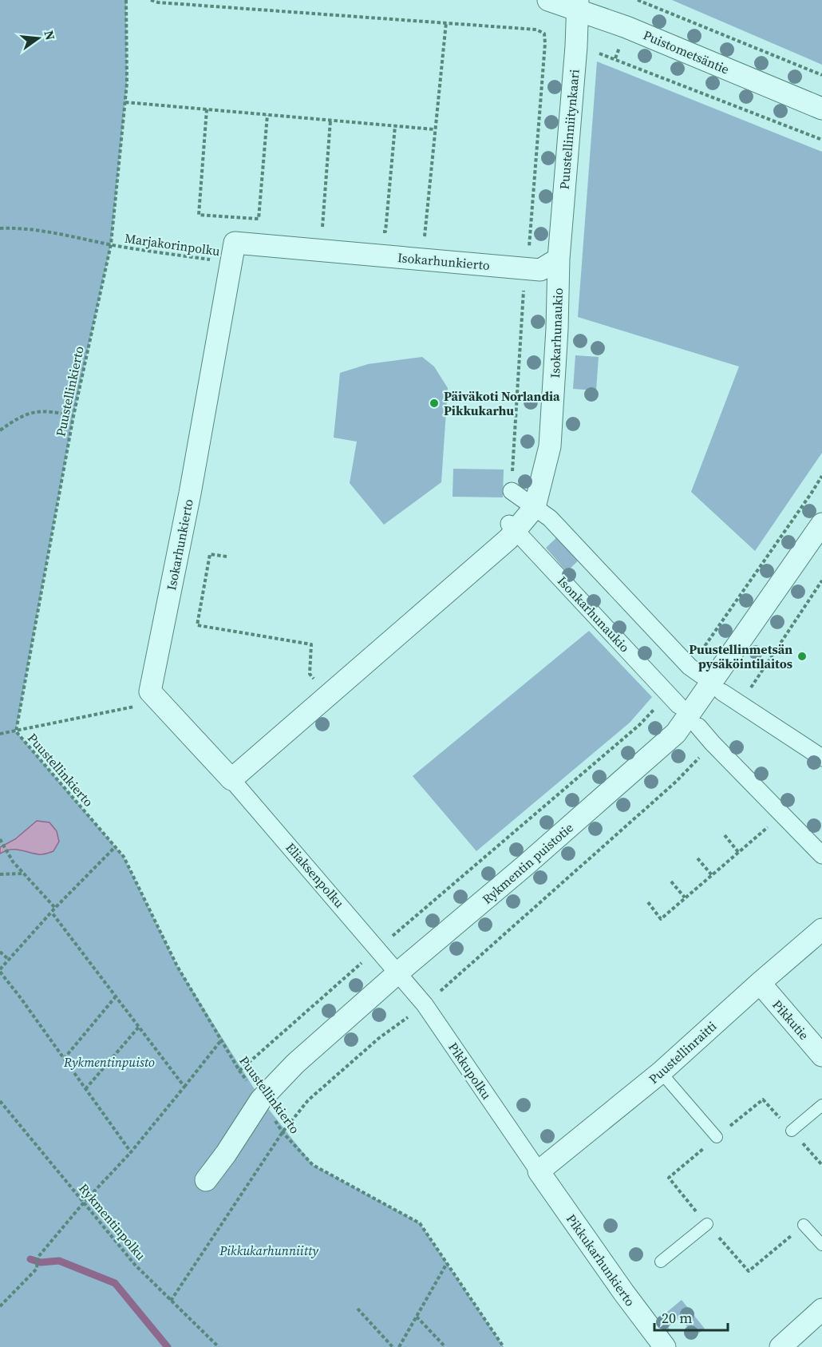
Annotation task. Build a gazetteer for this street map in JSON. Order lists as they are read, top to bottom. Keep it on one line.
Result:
{"streets":{"street":["Puistometsäntie","Puustellinniitynkaari","Isokarhunkierto","Isokarhunaukio","Isonkarhunaukio","Rykmentin puistotie","Eliaksenpolku","Pikkutie","Puustellinraitti","Pikkupolku","Pikkukarhunkierto"],"path":["Marjakorinpolku","Puustellinkierto","Rykmentinpolku"]},"crossings":[["Puistometsäntie","Puustellinniitynkaari"],["Puustellinniitynkaari","Isokarhunkierto"],["Puustellinniitynkaari","Isokarhunaukio"],["Marjakorinpolku","Isokarhunkierto"],["Marjakorinpolku","Puustellinkierto"],["Isokarhunkierto","Isokarhunaukio"],["Isokarhunkierto","Eliaksenpolku"],["Isokarhunaukio","Isonkarhunaukio"],["Puustellinkierto","Rykmentin puistotie"],["Rykmentin puistotie","Eliaksenpolku"],["Rykmentin puistotie","Pikkupolku"],["Eliaksenpolku","Pikkupolku"],["Pikkutie","Puustellinraitti"],["Puustellinraitti","Pikkupolku"],["Puustellinraitti","Pikkukarhunkierto"],["Pikkupolku","Pikkukarhunkierto"]],"parks":["Rykmentinpuisto","Pikkukarhunniitty"],"places":["Päiväkoti Norlandia Pikkukarhu","Puustellinmetsän pysäköintilaitos"],"scale_bar":"20 m","north":"right"}
